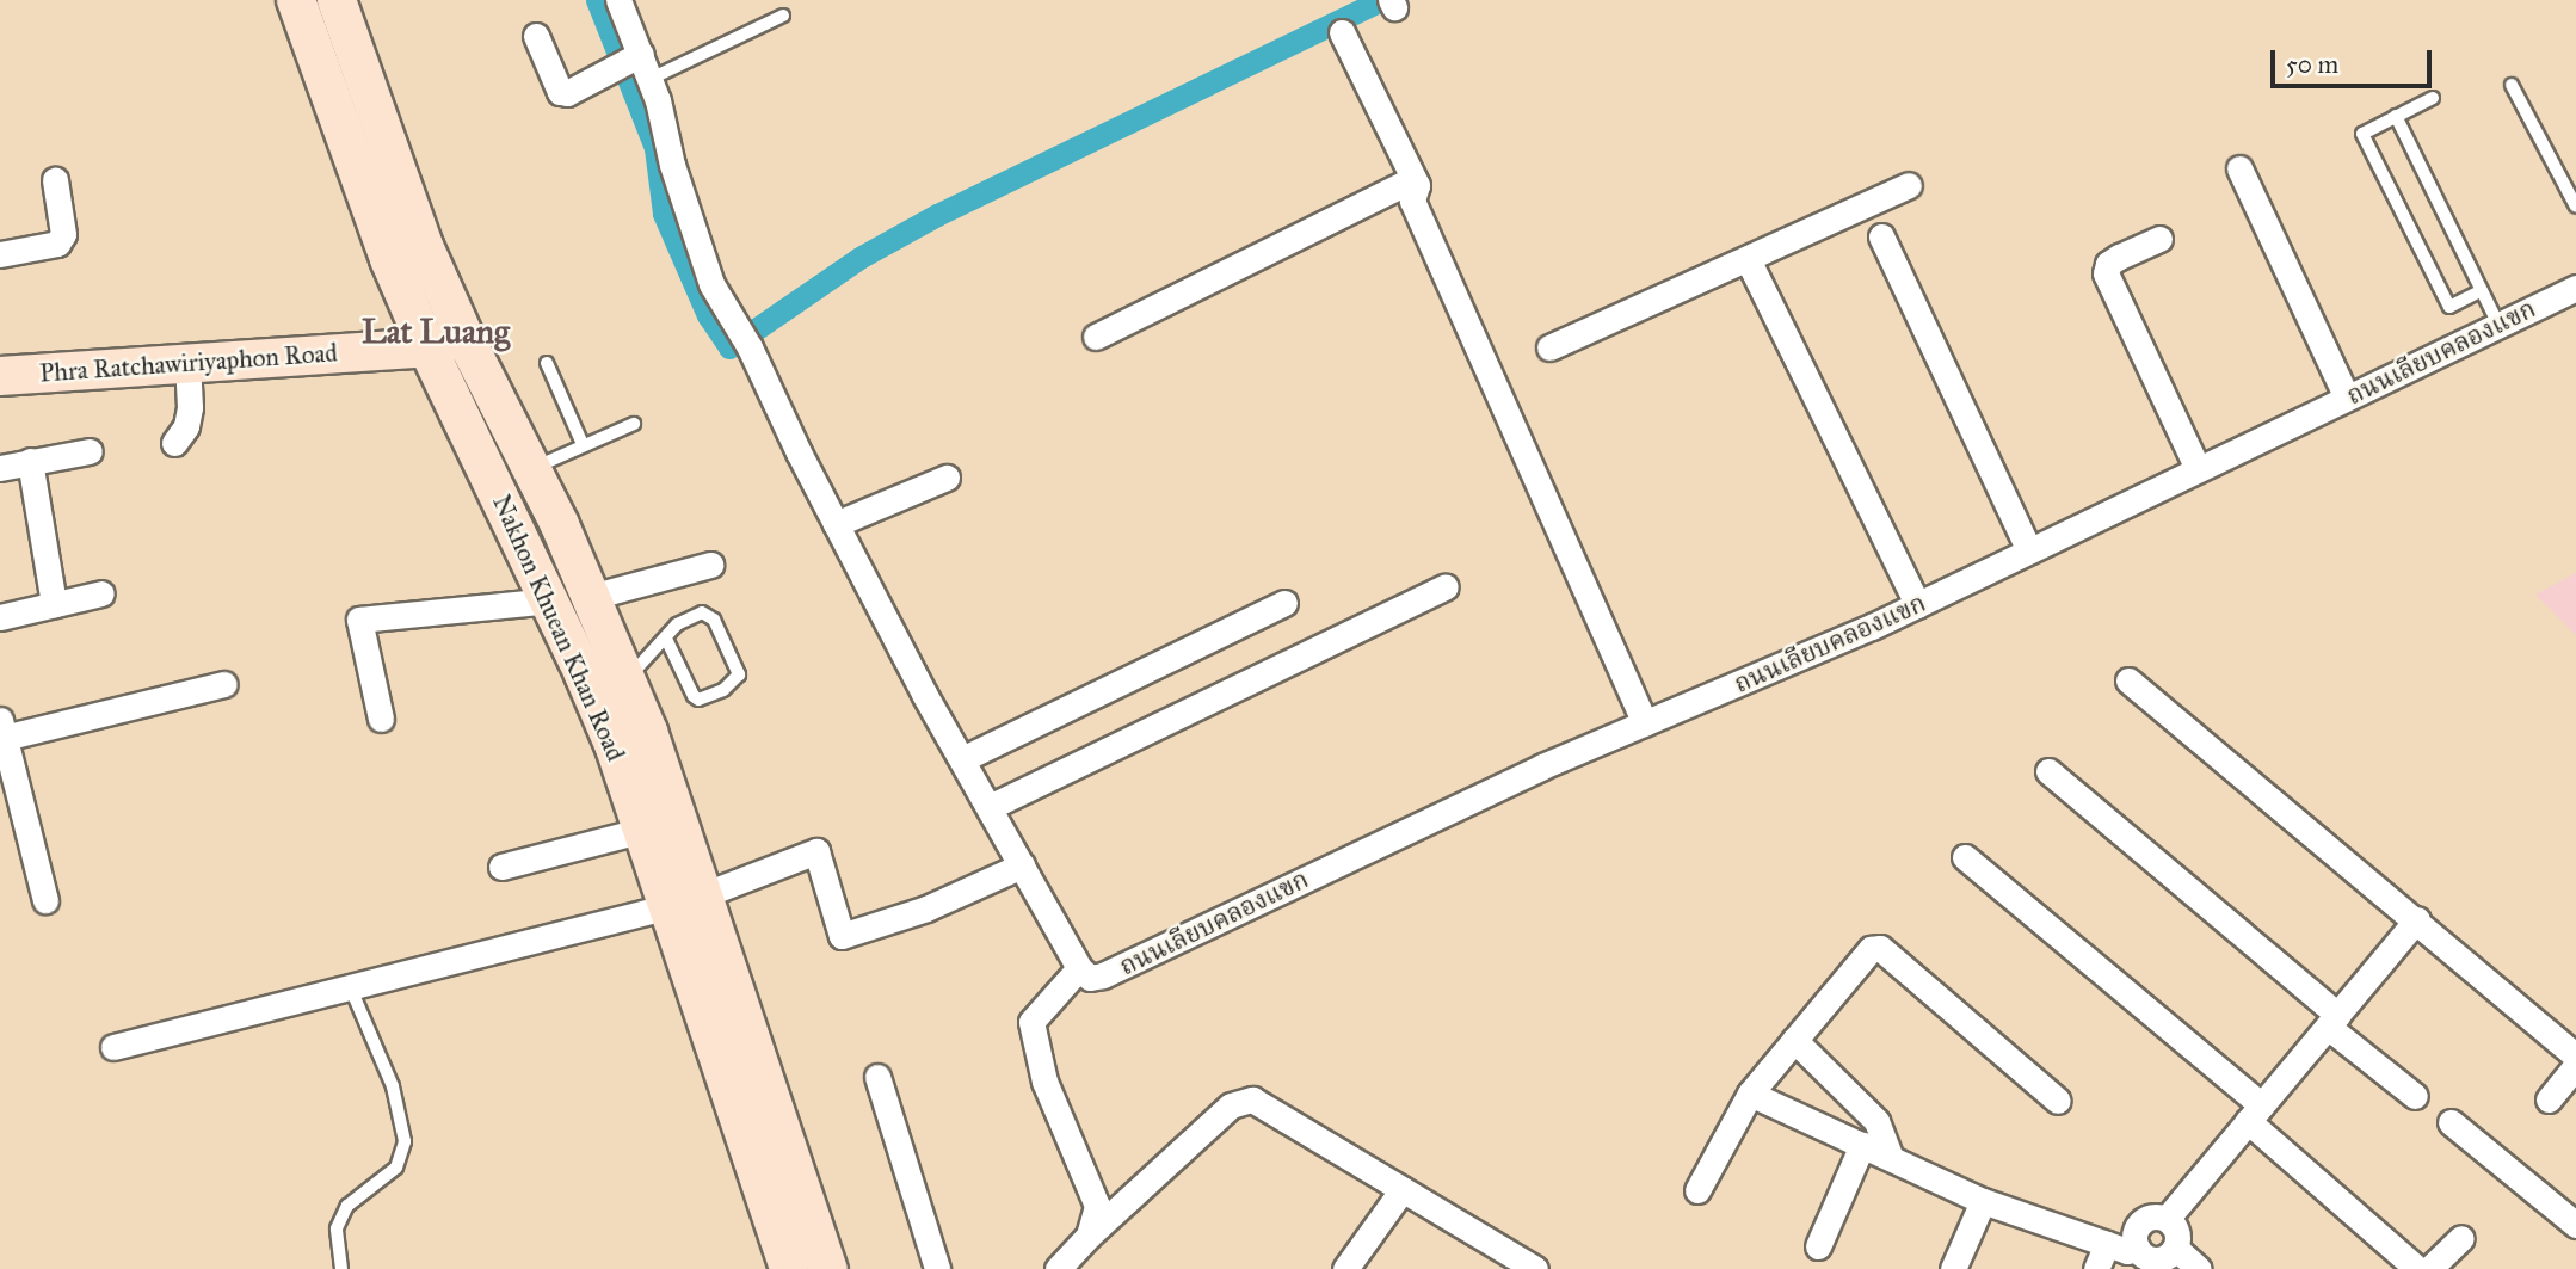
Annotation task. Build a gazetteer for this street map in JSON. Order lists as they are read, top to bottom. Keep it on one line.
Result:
{"streets":{"main road":["Phra Ratchawiriyaphon Road","Nakhon Khuean Khan Road"],"street":["ถนนเลียบคลองแขก"]},"crossings":[["Phra Ratchawiriyaphon Road","Nakhon Khuean Khan Road"]],"districts":["Lat Luang"],"scale_bar":"50 m"}
